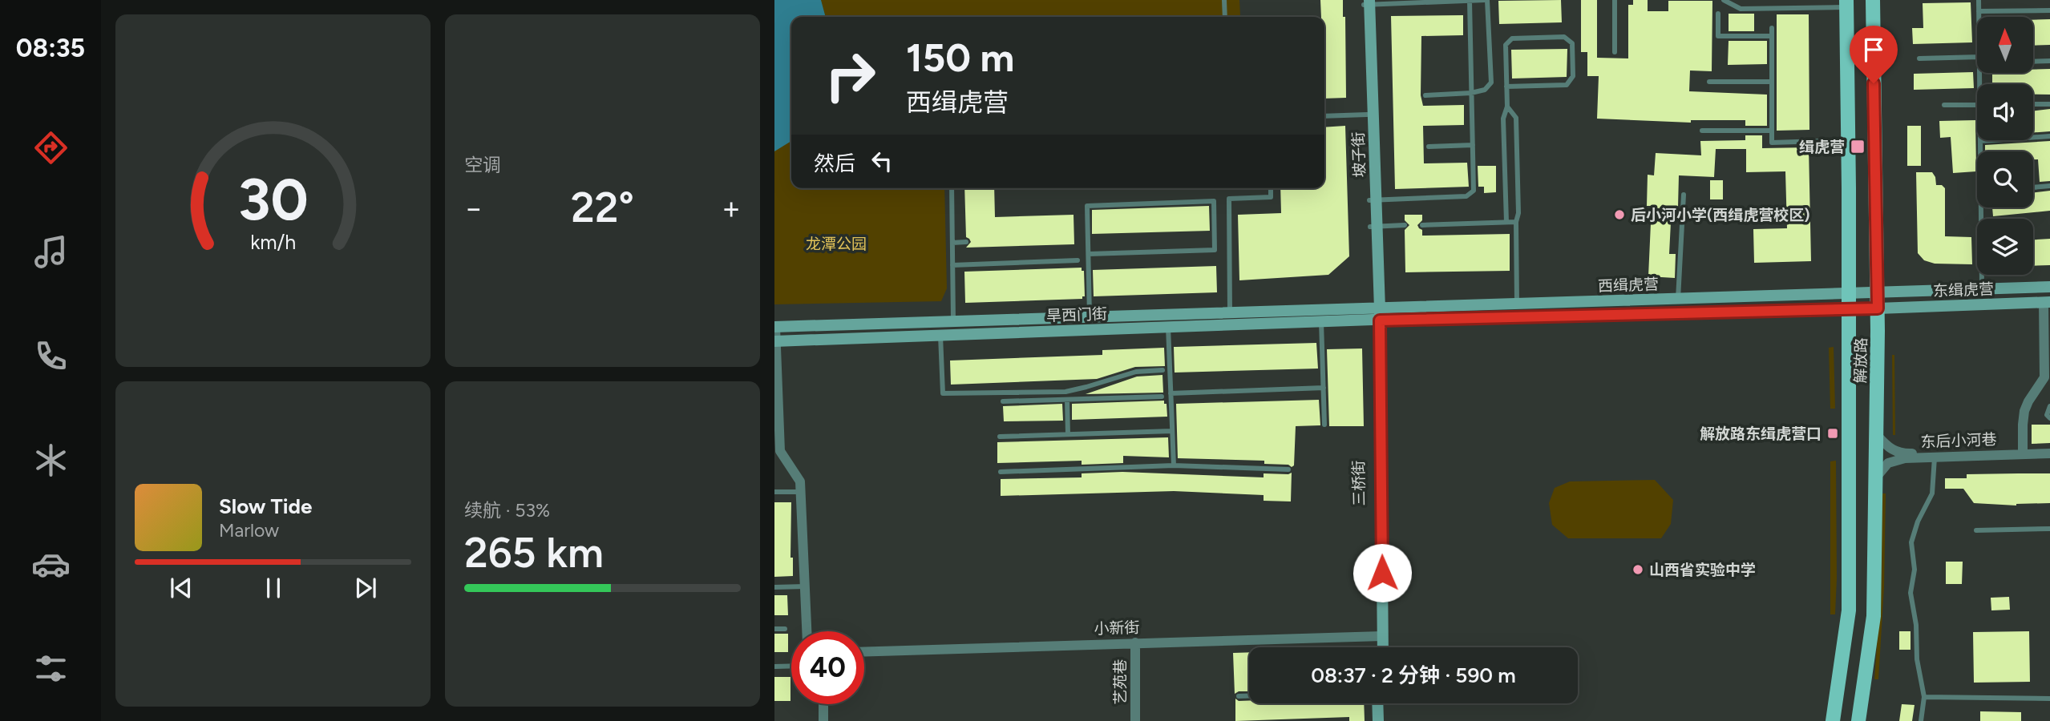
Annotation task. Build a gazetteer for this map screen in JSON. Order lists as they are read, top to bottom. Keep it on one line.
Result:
{"streets":{"main road":["坡子街","西缉虎营","东缉虎营","旱西门街","解放路","三桥街"],"street":["东后小河巷","小新街","艺苑巷"]},"crossings":[["坡子街","西缉虎营"],["坡子街","旱西门街"],["坡子街","三桥街"],["西缉虎营","东缉虎营"],["西缉虎营","旱西门街"],["西缉虎营","解放路"],["西缉虎营","三桥街"],["东缉虎营","解放路"],["旱西门街","三桥街"],["解放路","东后小河巷"],["三桥街","小新街"],["小新街","艺苑巷"]],"parks":["龙潭公园"],"places":{"transit":["缉虎营","解放路东缉虎营口"],"other":["后小河小学(西缉虎营校区)","山西省实验中学"]},"north":"top","page":{"tabs":"08:35","tile":["空调",["续航 · 53%","265 km"]],"turn":["150 m","西缉虎营"],"then":"然后","heat":["−","22°","+"],"song":["Slow Tide","Marlow"],"limit":"40","trip":"08:37 · 2 分钟 · 590 m","gauge":["30","km/h"]}}
